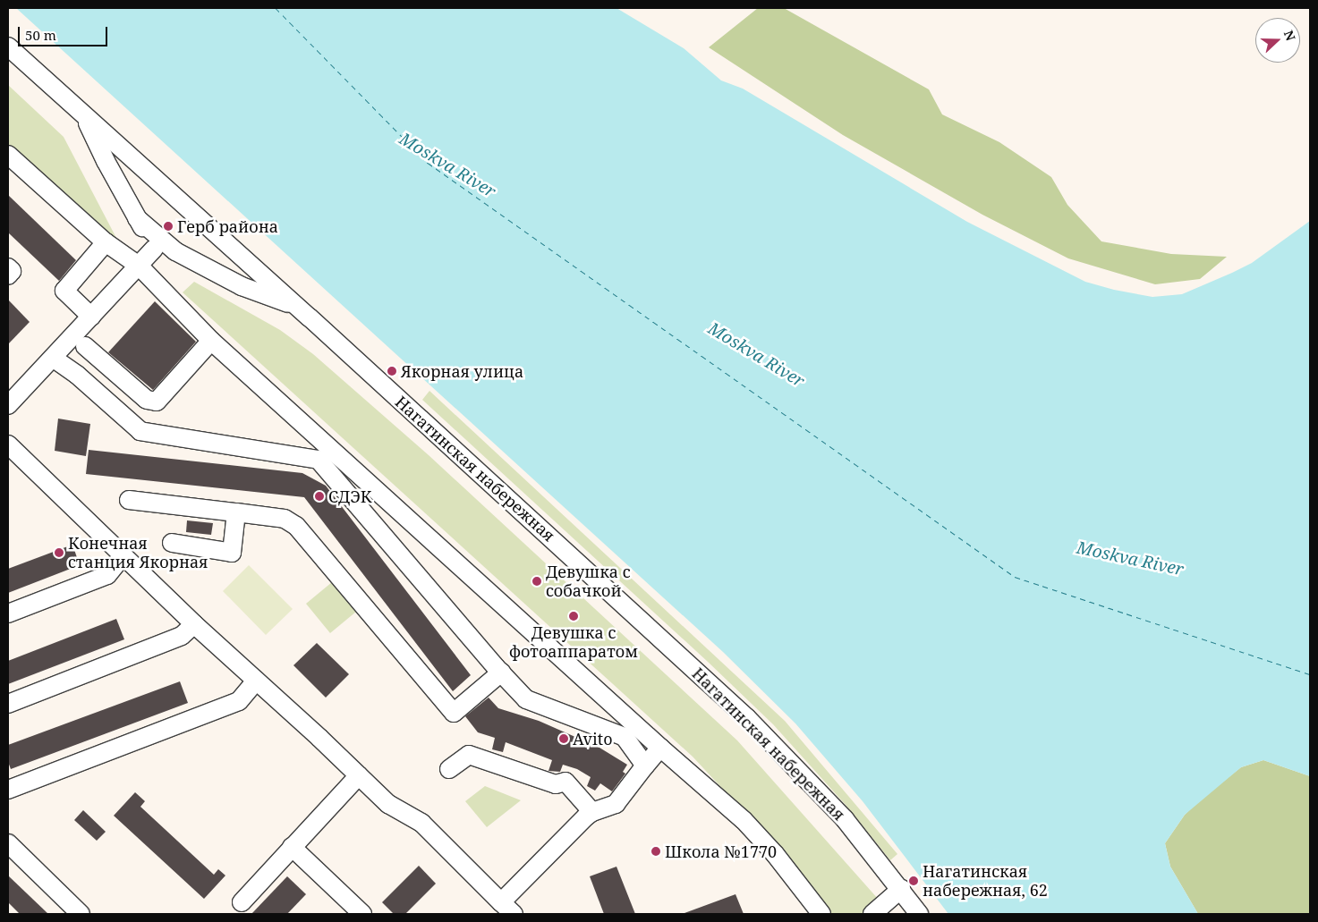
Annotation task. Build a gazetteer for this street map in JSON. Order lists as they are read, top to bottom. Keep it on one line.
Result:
{"streets":{"street":["Нагатинская набережная"]},"water":["Moskva River"],"places":["Герб района","Якорная улица","СДЭК","Конечная станция Якорная","Девушка с собачкой","Девушка с фотоаппаратом","Avito","Школа №1770","Нагатинская набережная, 62"],"scale_bar":"50 m","north":"right"}
